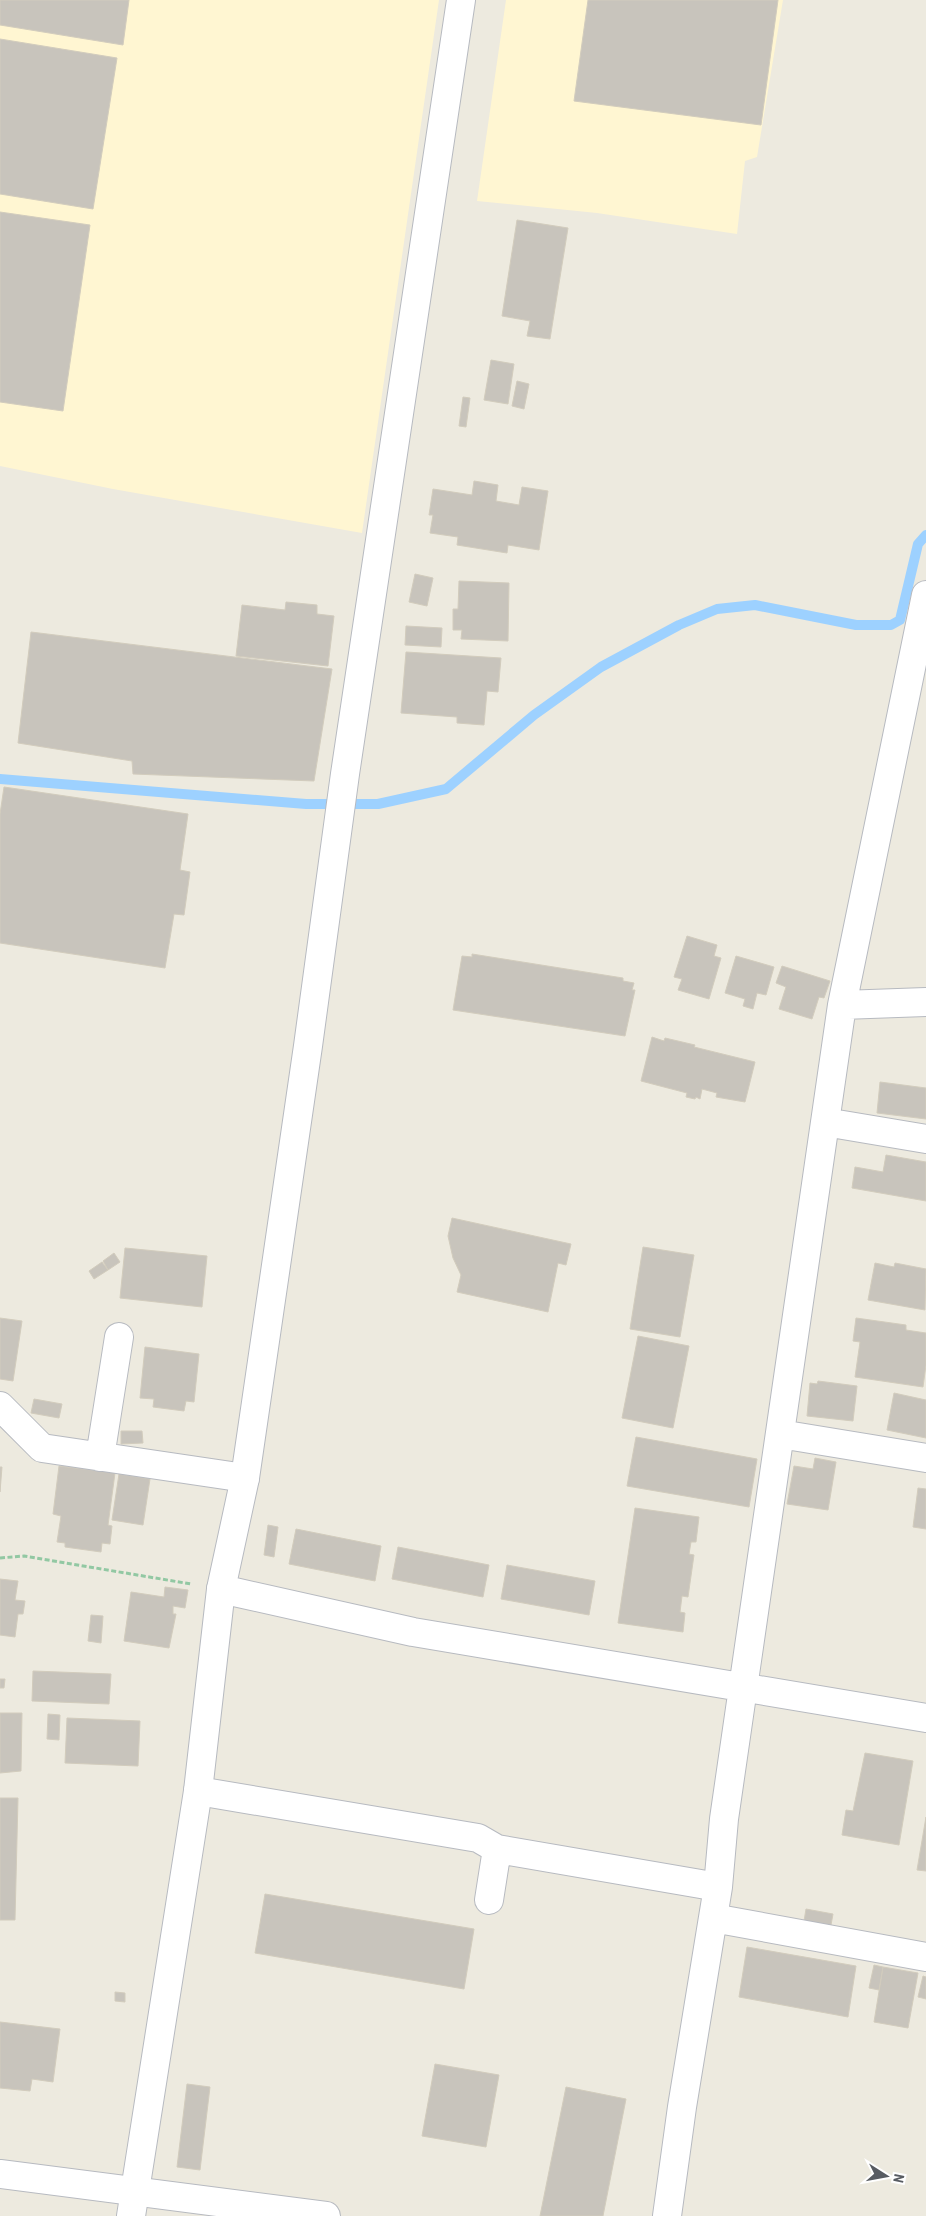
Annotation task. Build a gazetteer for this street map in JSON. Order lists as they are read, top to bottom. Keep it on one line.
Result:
{"north":"right"}
